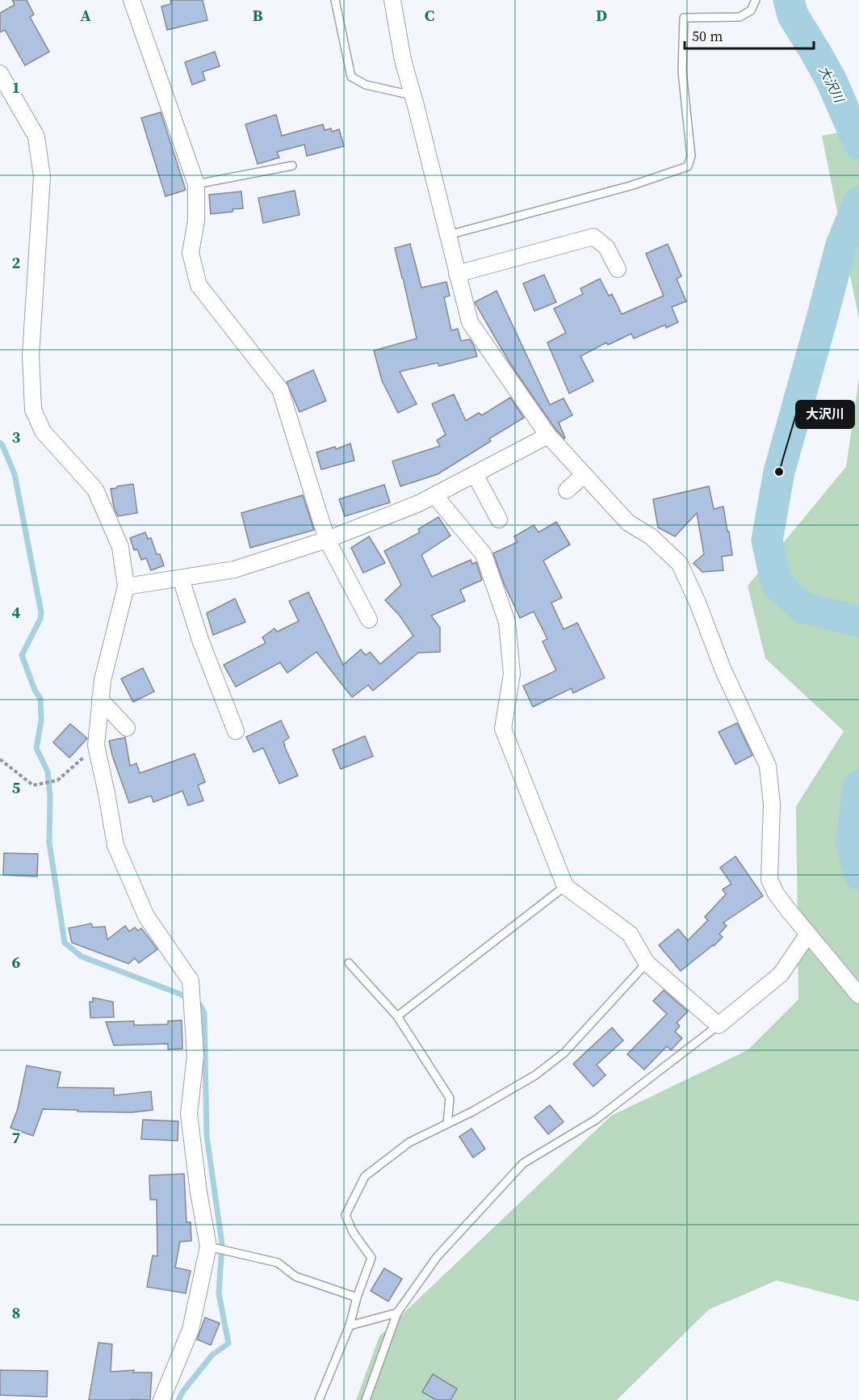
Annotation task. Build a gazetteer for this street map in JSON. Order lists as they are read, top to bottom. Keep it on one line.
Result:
{"water":["大沢川"],"places":["大沢川"],"scale_bar":"50 m","grid":{"columns":["A","B","C","D"],"rows":["1","2","3","4","5","6","7","8"]}}
